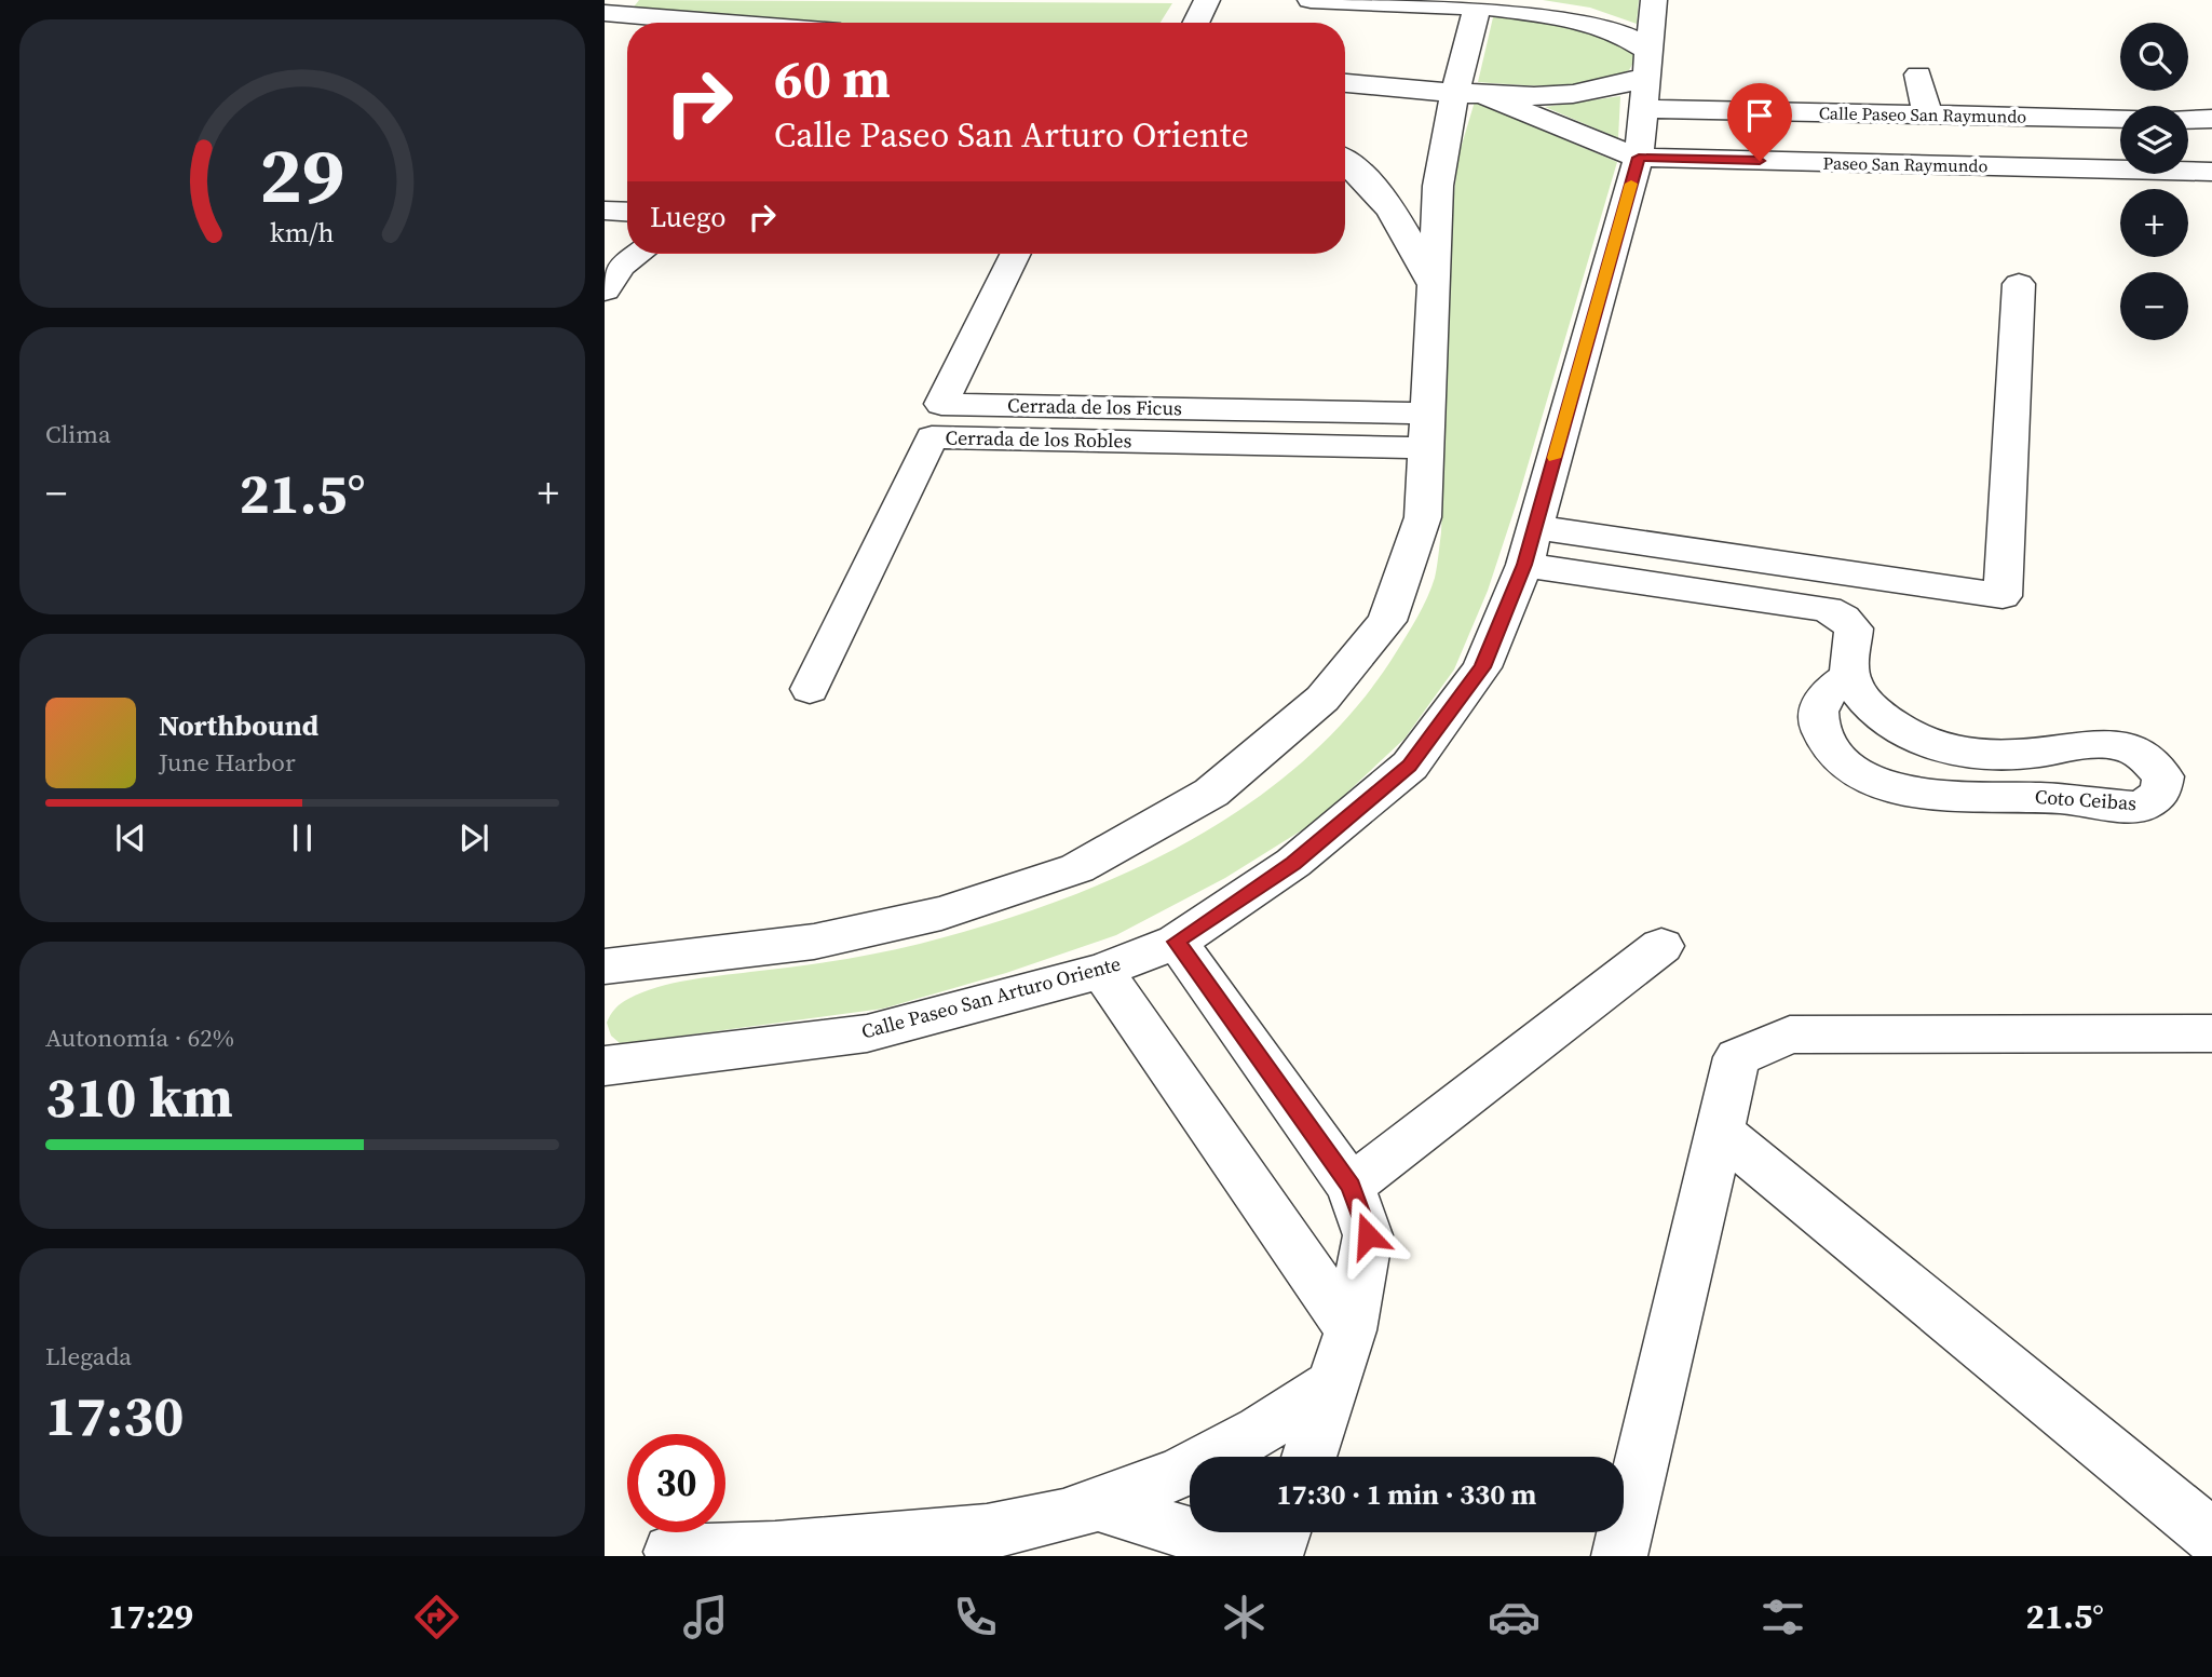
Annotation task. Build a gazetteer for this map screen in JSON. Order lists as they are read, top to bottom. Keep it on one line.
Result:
{"streets":{"street":["Calle Paseo San Raymundo","Paseo San Raymundo","Cerrada de los Ficus","Cerrada de los Robles","Coto Ceibas","Calle Paseo San Arturo Oriente"]},"crossings":[["Calle Paseo San Raymundo","Calle Paseo San Arturo Oriente"],["Paseo San Raymundo","Calle Paseo San Arturo Oriente"],["Cerrada de los Ficus","Cerrada de los Robles"]],"page":{"map_buttons":["+","−"],"turn":["60 m","Calle Paseo San Arturo Oriente"],"then":"Luego","tile":["Clima",["Autonomía · 62%","310 km"],["Llegada","17:30"]],"heat":["−","21.5°","+"],"song":["Northbound","June Harbor"],"limit":"30","trip":"17:30 · 1 min · 330 m","tabs":["17:29","21.5°"],"gauge":["29","km/h"]}}
